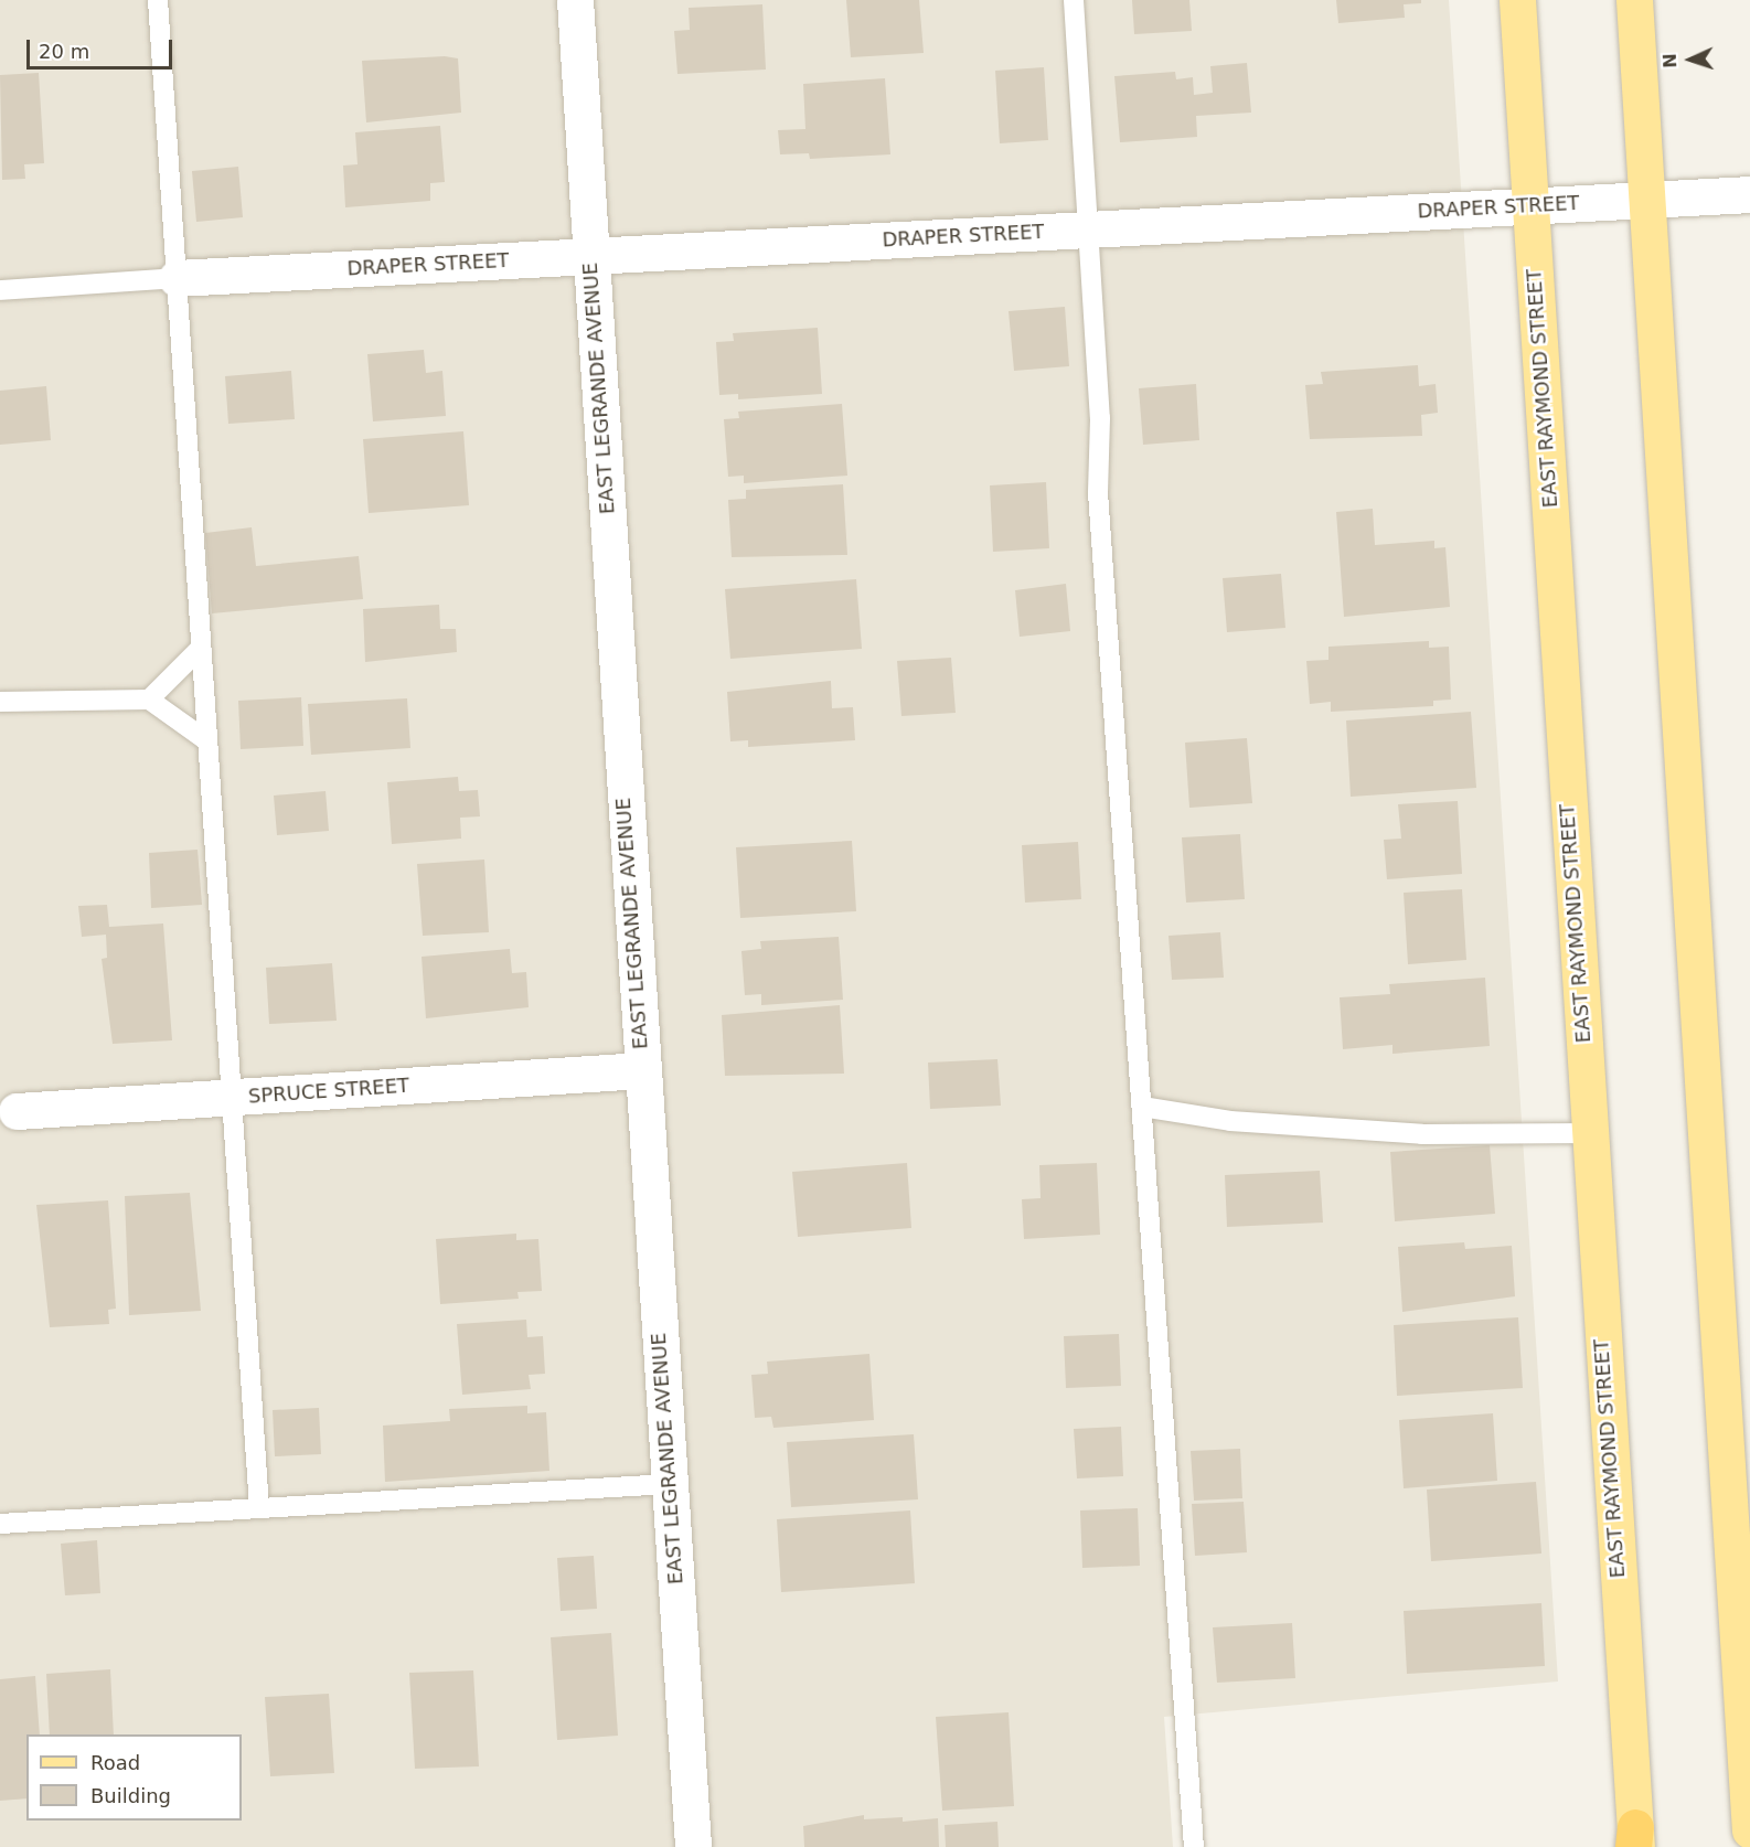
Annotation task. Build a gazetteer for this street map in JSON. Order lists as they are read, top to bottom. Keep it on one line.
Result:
{"streets":{"main road":["EAST RAYMOND STREET"],"street":["DRAPER STREET","EAST LEGRANDE AVENUE","SPRUCE STREET"]},"crossings":[["DRAPER STREET","EAST LEGRANDE AVENUE"],["DRAPER STREET","EAST RAYMOND STREET"],["EAST LEGRANDE AVENUE","SPRUCE STREET"]],"legend":["Road","Building"],"scale_bar":"20 m","north":"left"}
